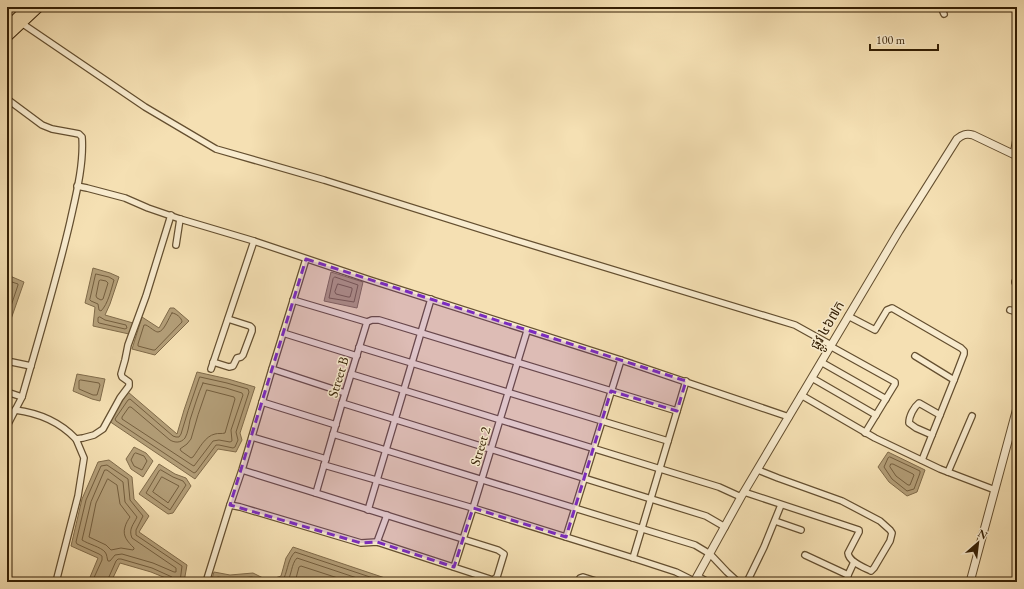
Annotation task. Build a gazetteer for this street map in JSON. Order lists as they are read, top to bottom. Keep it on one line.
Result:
{"streets":{"street":["ផ្លូវ ៤៦៧ក","Street B","Street 2"]},"scale_bar":"100 m","north":"top right"}
